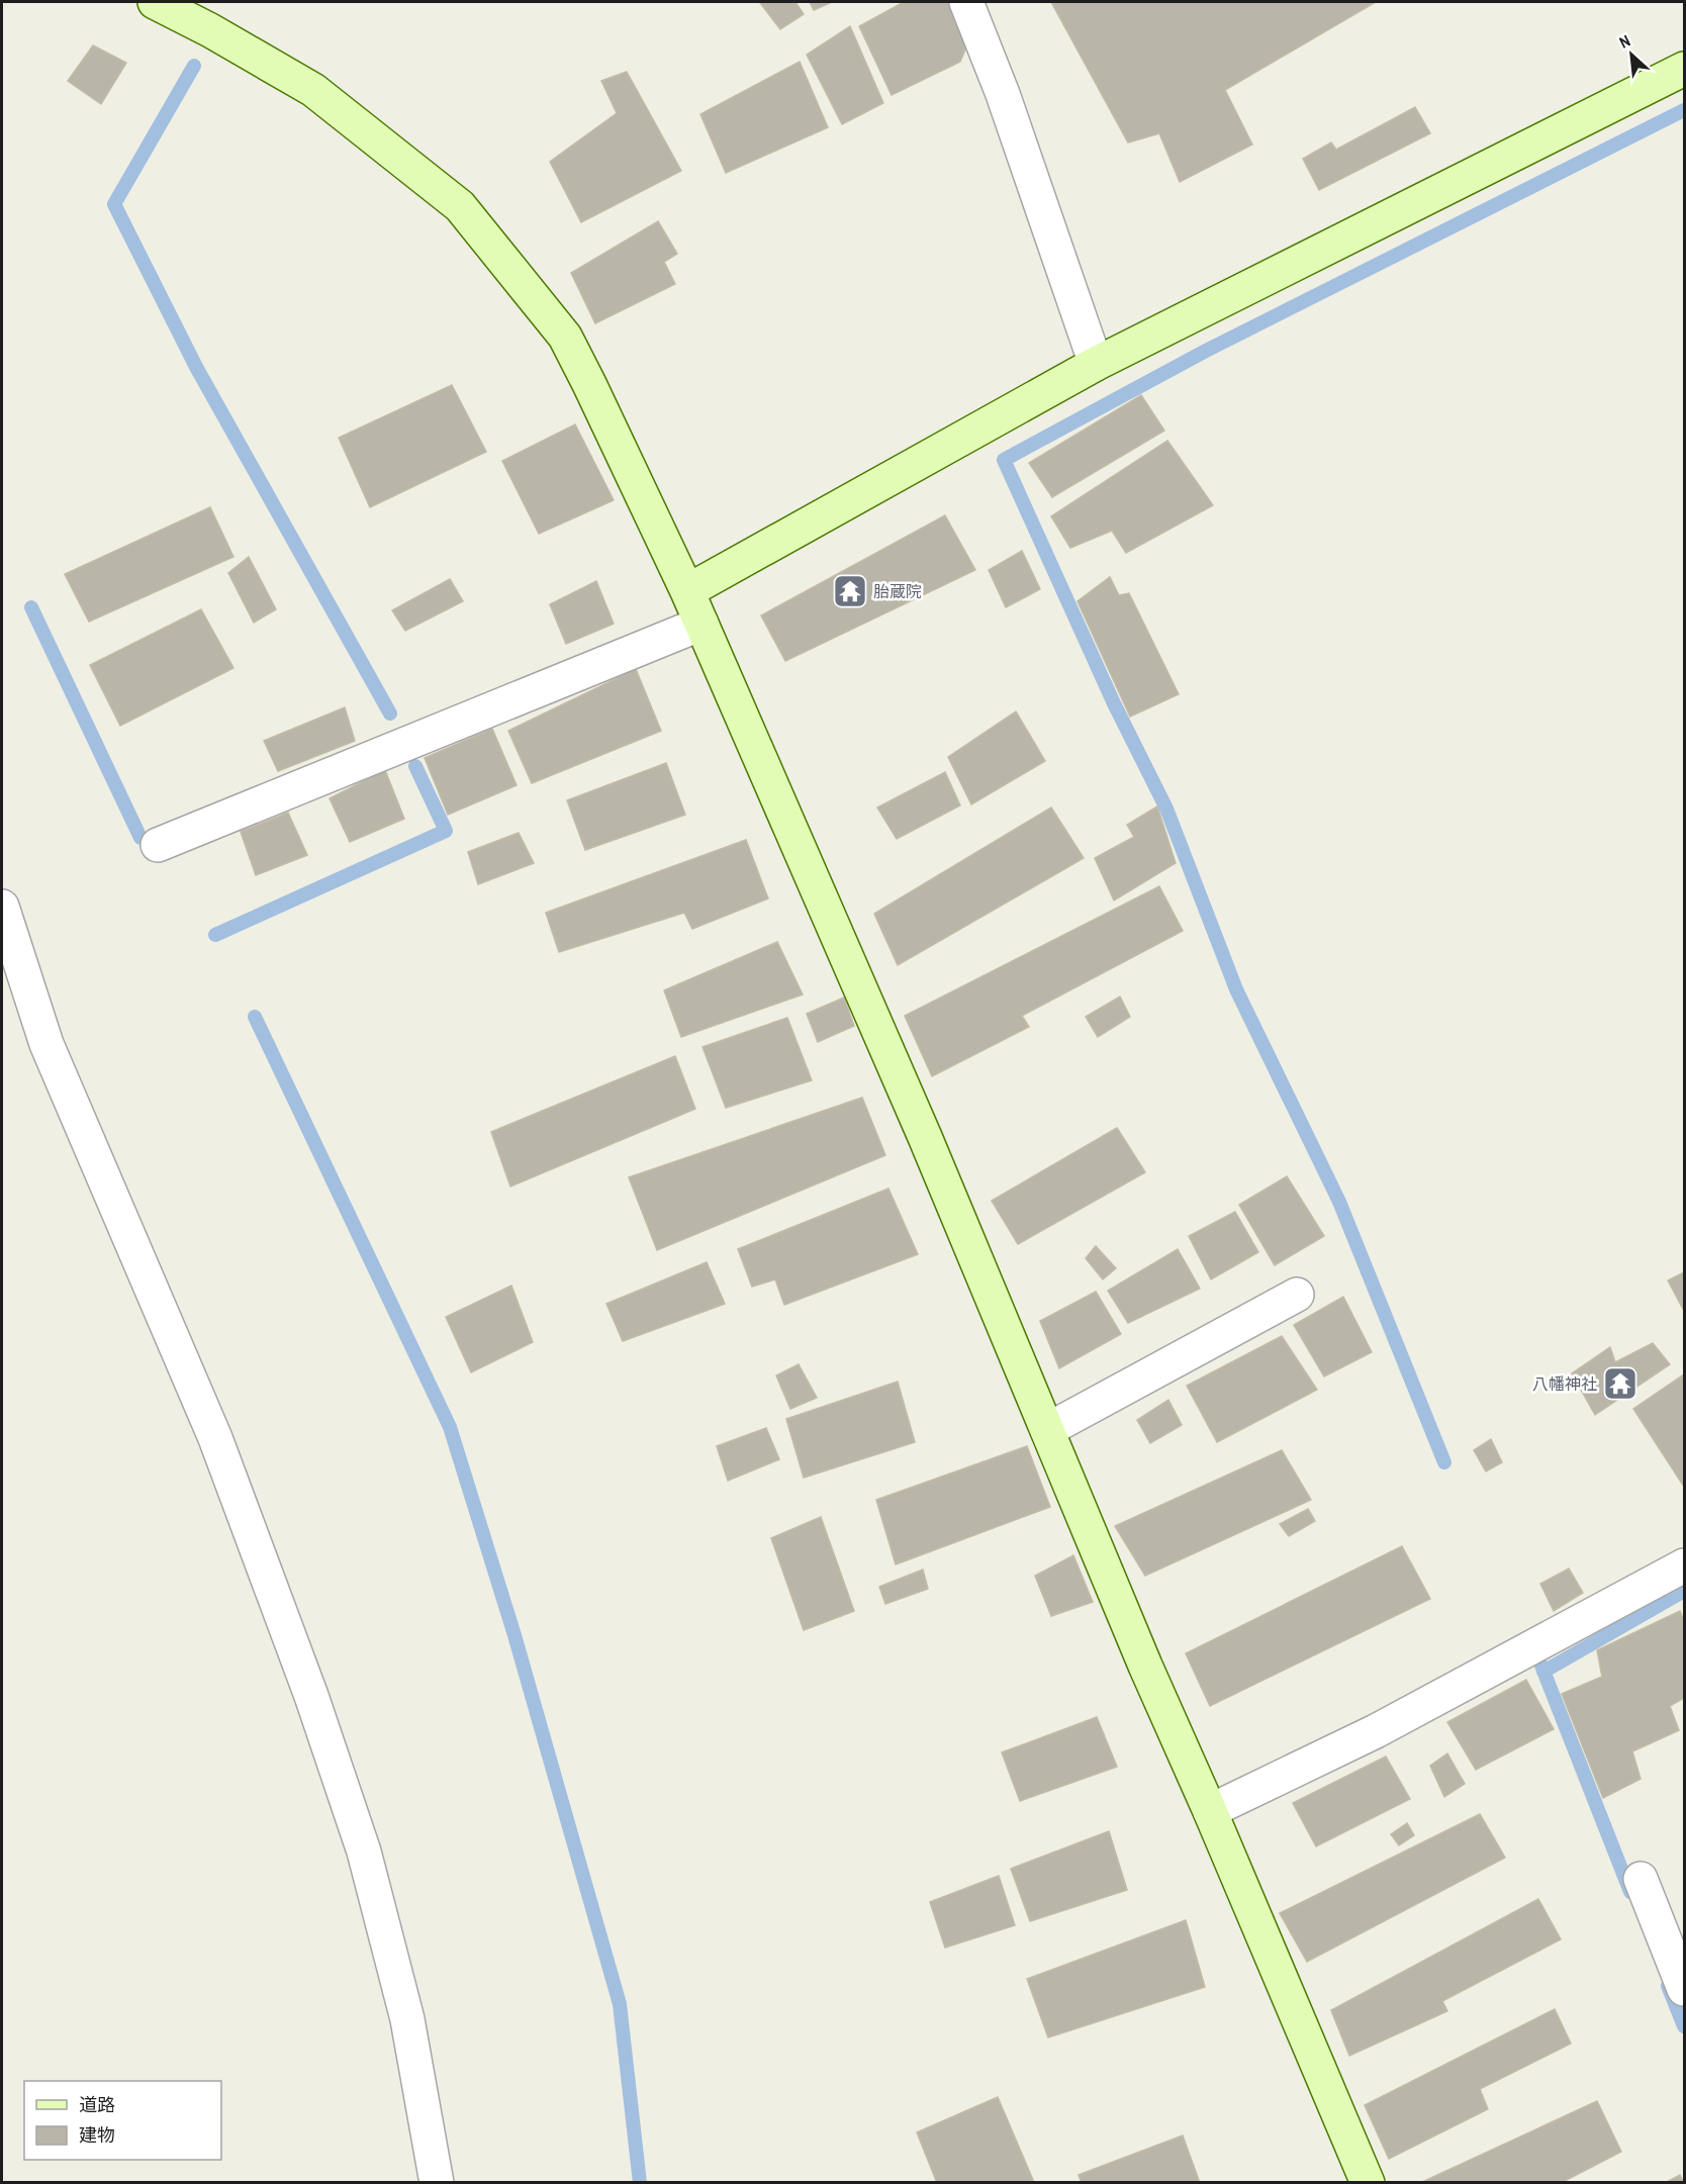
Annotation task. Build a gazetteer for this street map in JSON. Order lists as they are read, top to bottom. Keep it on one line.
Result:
{"places":{"temple":["胎蔵院","八幡神社"]},"legend":["道路","建物"],"north":"top left"}
